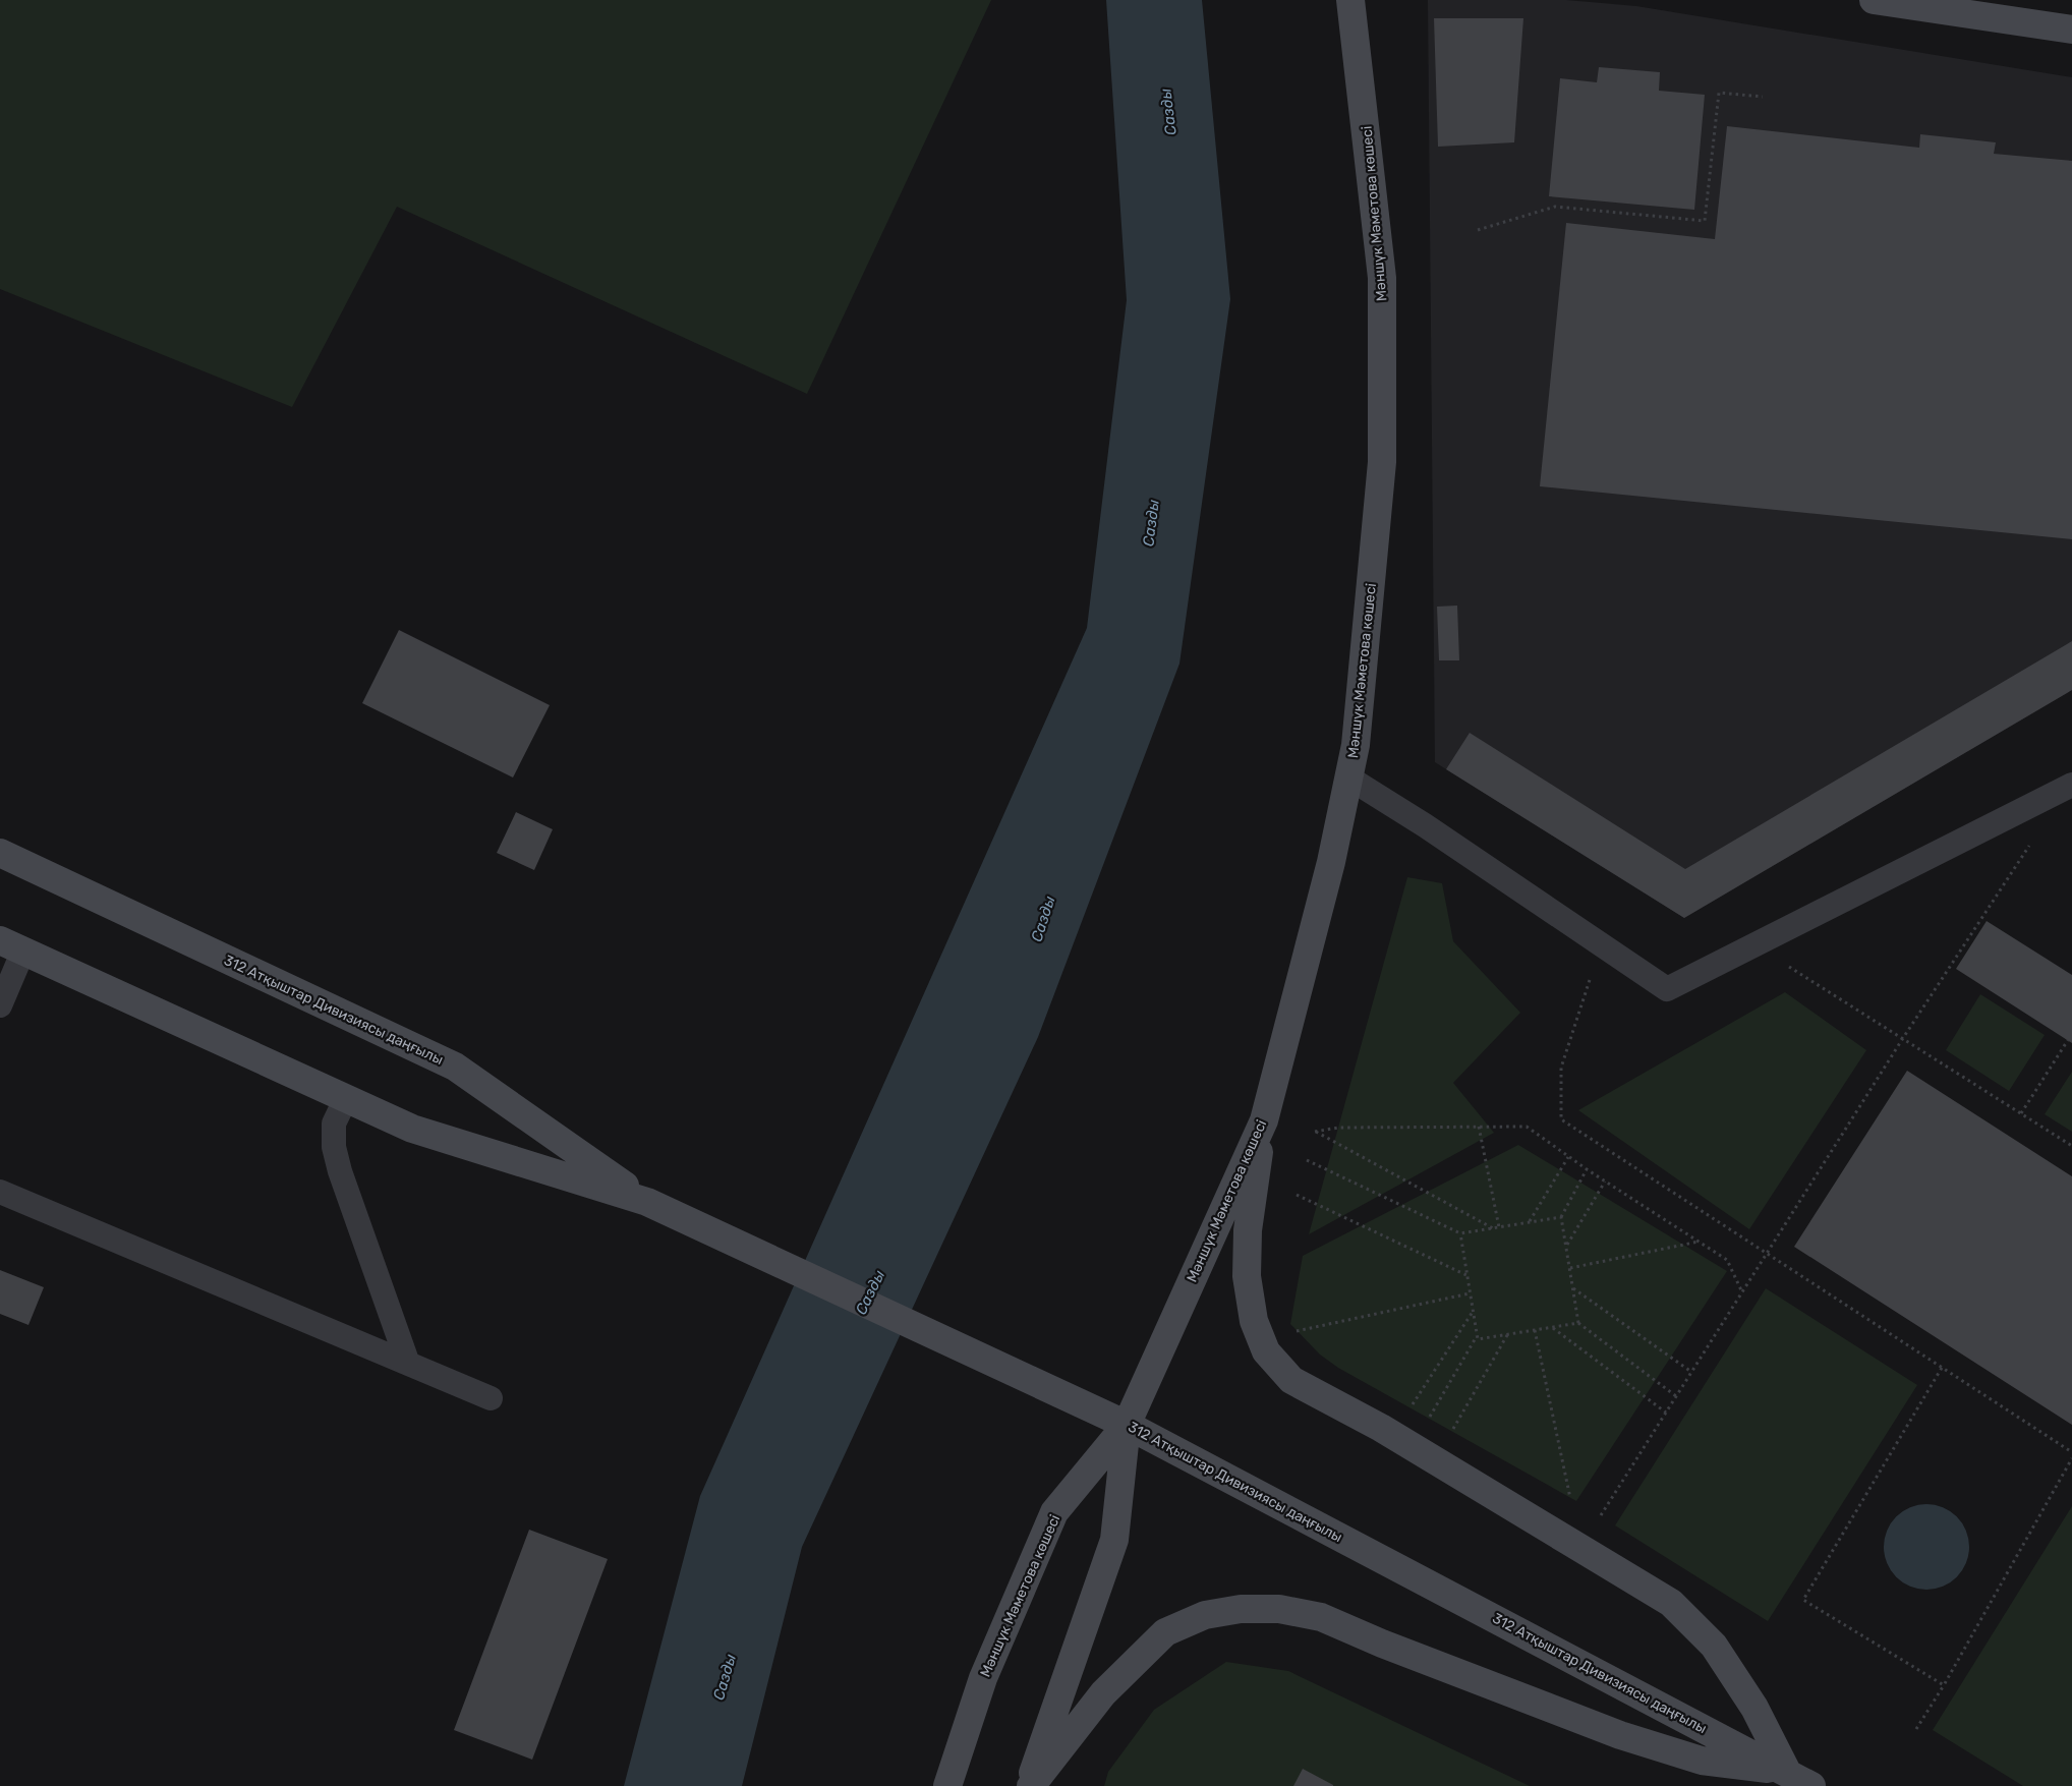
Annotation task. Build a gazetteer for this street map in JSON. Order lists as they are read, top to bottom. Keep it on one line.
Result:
{"streets":{"main road":["Мәншүк Мәметова көшесі","312 Атқыштар Дивизиясы даңғылы"]},"crossings":[["Мәншүк Мәметова көшесі","312 Атқыштар Дивизиясы даңғылы"]],"water":["Сазды"]}
